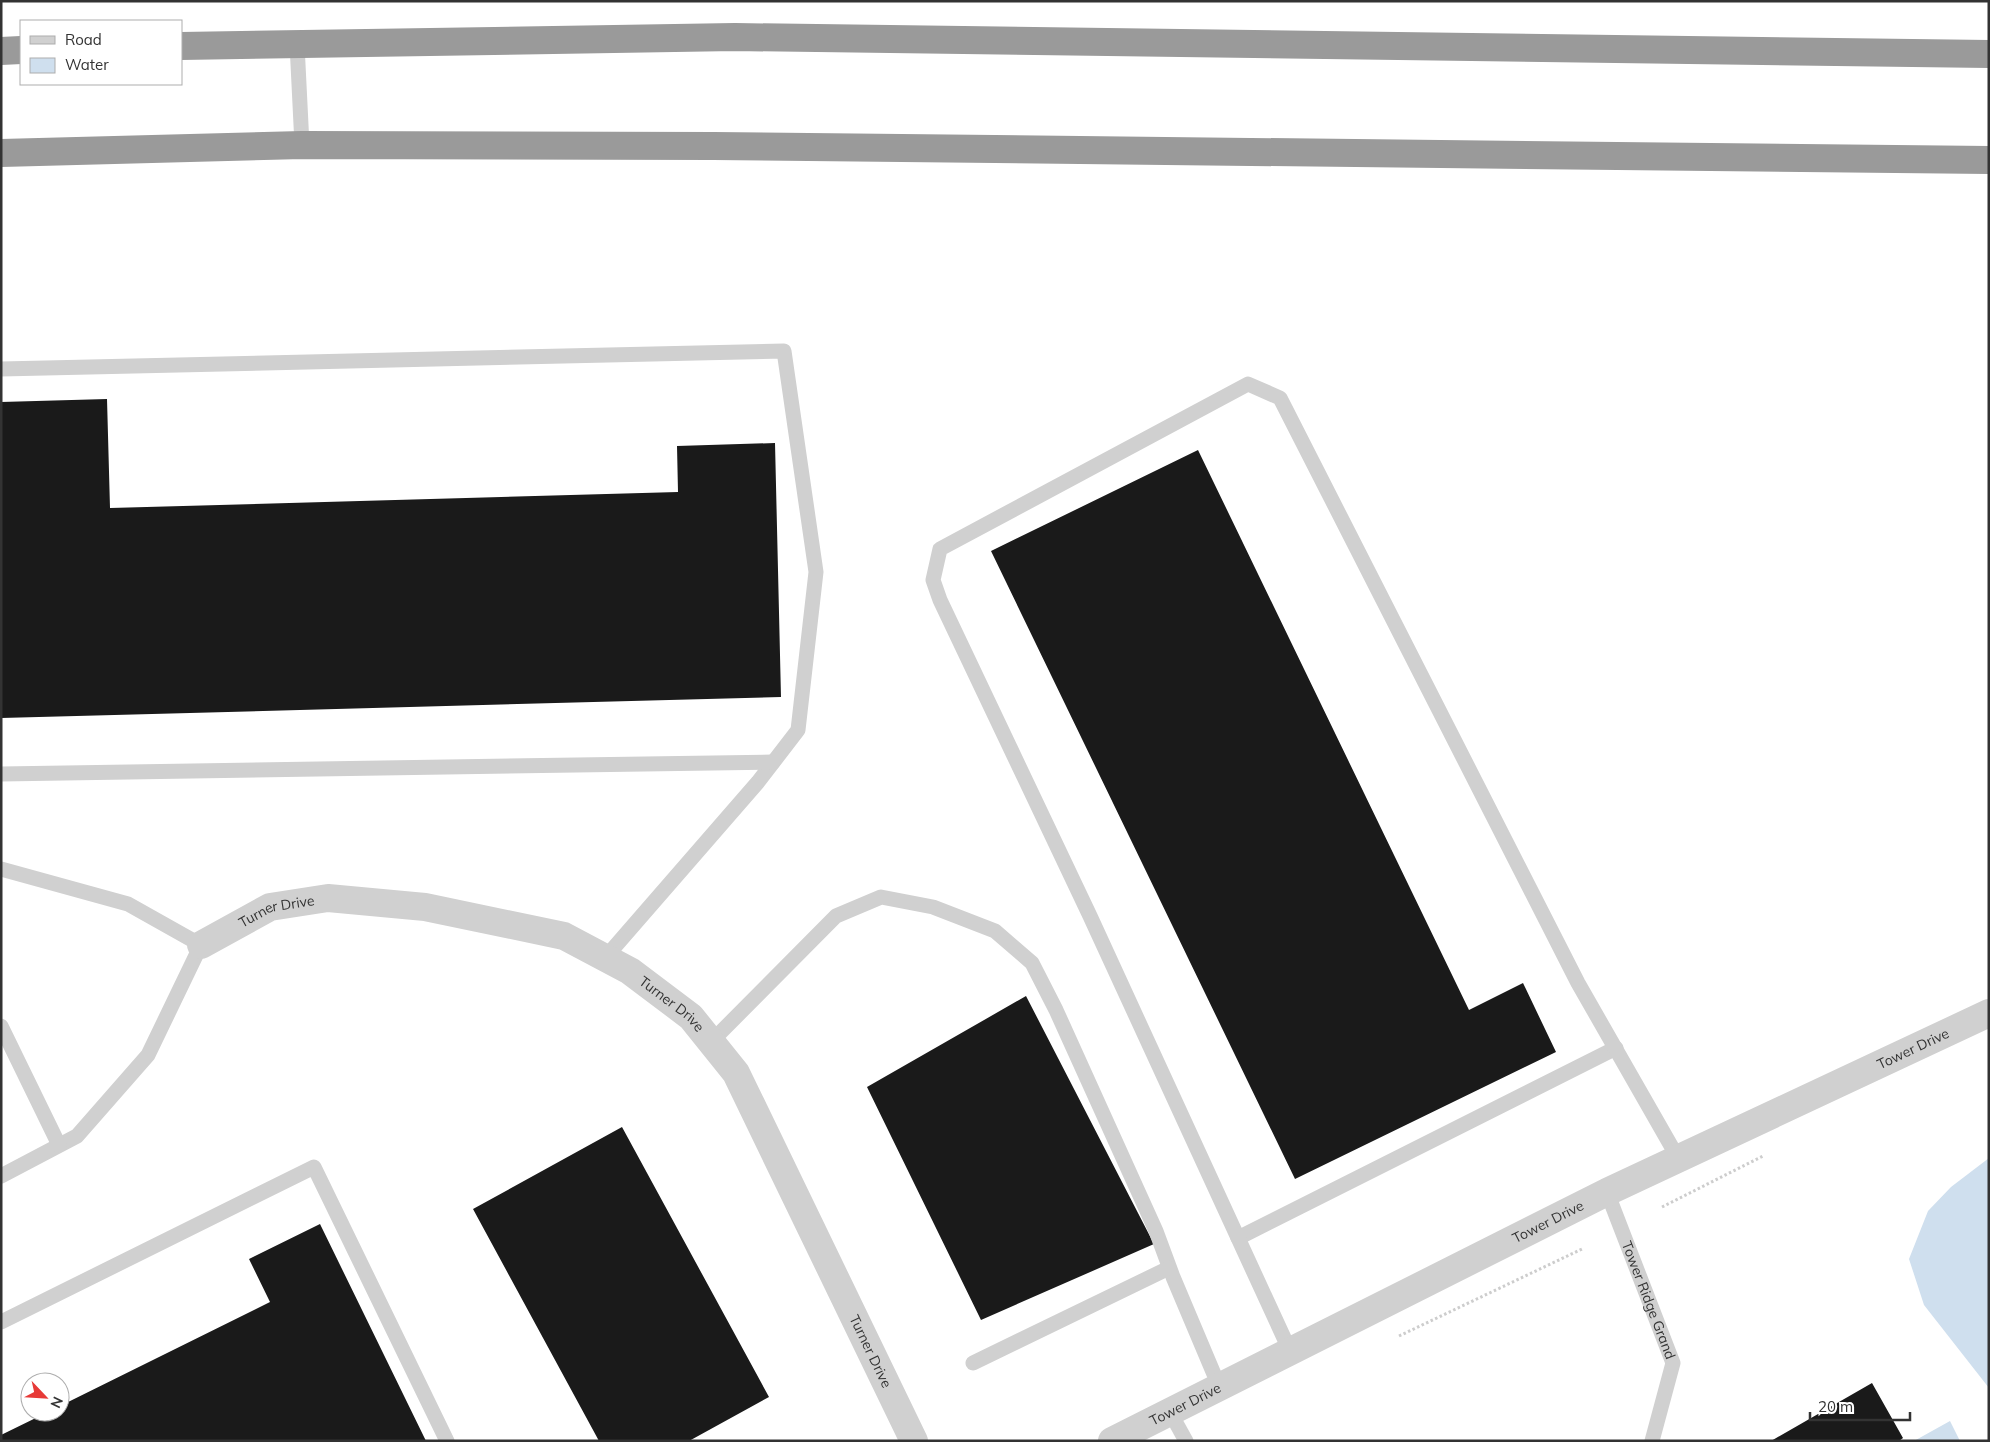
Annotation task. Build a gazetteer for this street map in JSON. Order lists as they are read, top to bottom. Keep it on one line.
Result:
{"streets":{"street":["Turner Drive","Tower Drive"],"lane":["Tower Ridge Grand"]},"crossings":[["Tower Drive","Tower Ridge Grand"]],"legend":["Road","Water"],"scale_bar":"20 m","north":"bottom right"}
